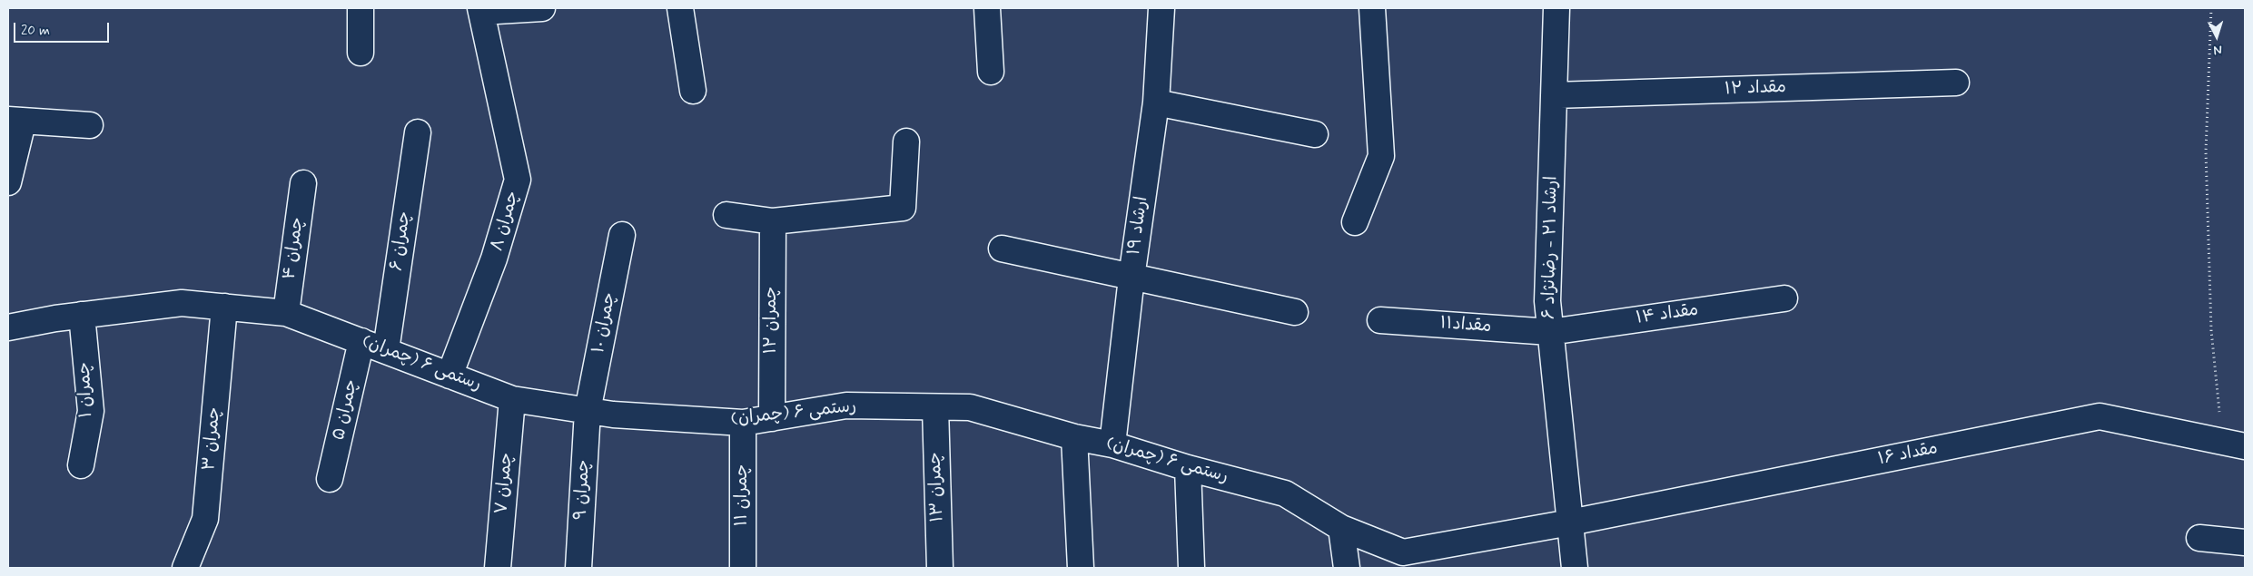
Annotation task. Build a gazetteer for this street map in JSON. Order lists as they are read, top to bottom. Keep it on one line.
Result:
{"streets":{"street":["مقداد ۱۲","چمران ۸","ارشاد ۱۹","چمران ۶","ارشاد ۲۱ - رضانژاد ۶","چمران ۴","مقداد ۱۴","چمران ۱۲","چمران ۱۰","مقداد۱۱","رستمی ۶ (چمران)","چمران ۱","چمران ۵","چمران ۳","مقداد ۱۶","چمران ۷","چمران ۱۳","چمران ۹","چمران ۱۱"]},"crossings":[["مقداد ۱۲","ارشاد ۲۱ - رضانژاد ۶"],["چمران ۸","رستمی ۶ (چمران)"],["ارشاد ۱۹","رستمی ۶ (چمران)"],["چمران ۶","رستمی ۶ (چمران)"],["ارشاد ۲۱ - رضانژاد ۶","مقداد ۱۴"],["ارشاد ۲۱ - رضانژاد ۶","مقداد۱۱"],["ارشاد ۲۱ - رضانژاد ۶","رستمی ۶ (چمران)"],["ارشاد ۲۱ - رضانژاد ۶","مقداد ۱۶"],["چمران ۴","رستمی ۶ (چمران)"],["مقداد ۱۴","مقداد۱۱"],["چمران ۱۲","رستمی ۶ (چمران)"],["چمران ۱۰","رستمی ۶ (چمران)"],["چمران ۱۰","چمران ۹"],["رستمی ۶ (چمران)","چمران ۱"],["رستمی ۶ (چمران)","چمران ۵"],["رستمی ۶ (چمران)","چمران ۳"],["رستمی ۶ (چمران)","مقداد ۱۶"],["رستمی ۶ (چمران)","چمران ۷"],["رستمی ۶ (چمران)","چمران ۱۳"],["رستمی ۶ (چمران)","چمران ۹"],["رستمی ۶ (چمران)","چمران ۱۱"]],"scale_bar":"20 m","north":"bottom"}
